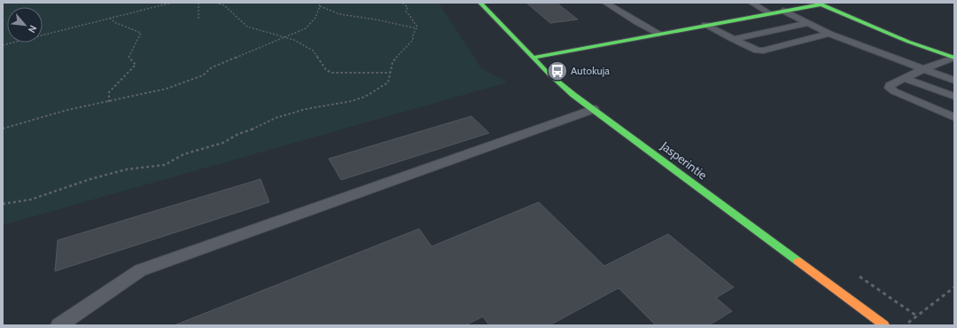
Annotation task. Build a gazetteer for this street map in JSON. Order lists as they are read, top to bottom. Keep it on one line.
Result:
{"streets":{"street":["Jasperintie"]},"places":{"bus stop":["Autokuja"]},"north":"bottom right"}
